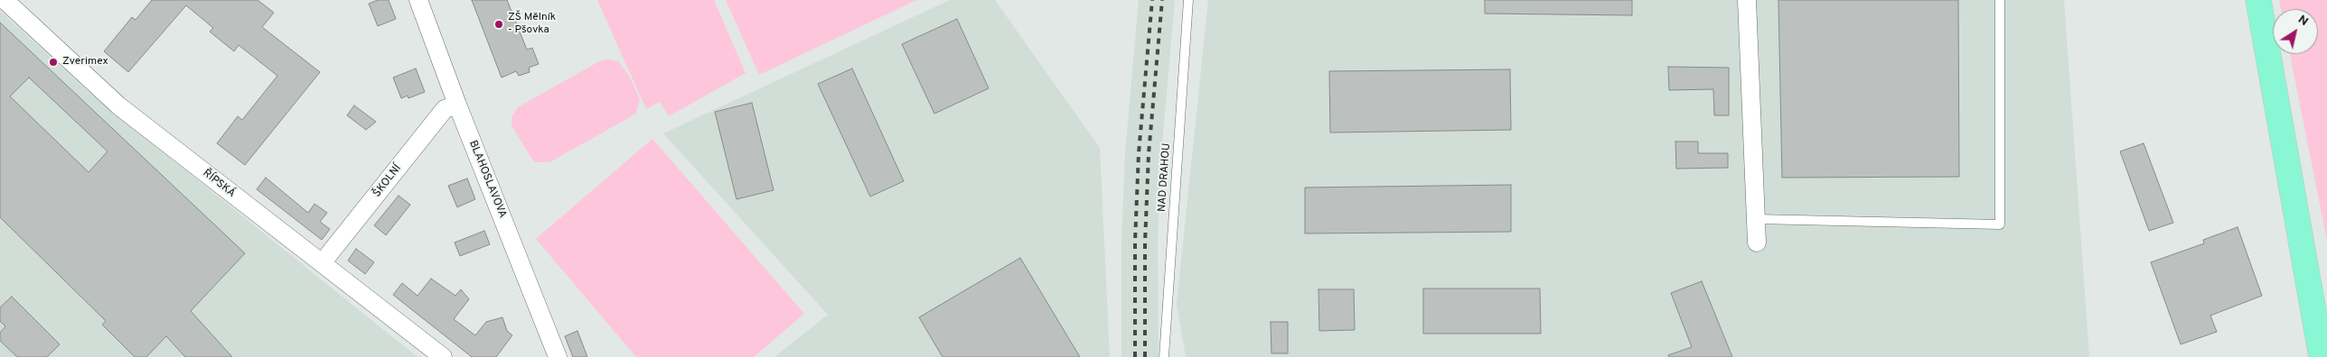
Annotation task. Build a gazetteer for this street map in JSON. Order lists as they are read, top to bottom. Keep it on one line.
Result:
{"streets":{"street":["BLAHOSLAVOVA","ŠKOLNÍ","ŘÍPSKÁ"],"lane":["NAD DRAHOU"]},"crossings":[["BLAHOSLAVOVA","ŠKOLNÍ"],["ŠKOLNÍ","ŘÍPSKÁ"]],"places":["ZŠ Mělník - Pšovka","Zverimex"],"north":"top right"}
